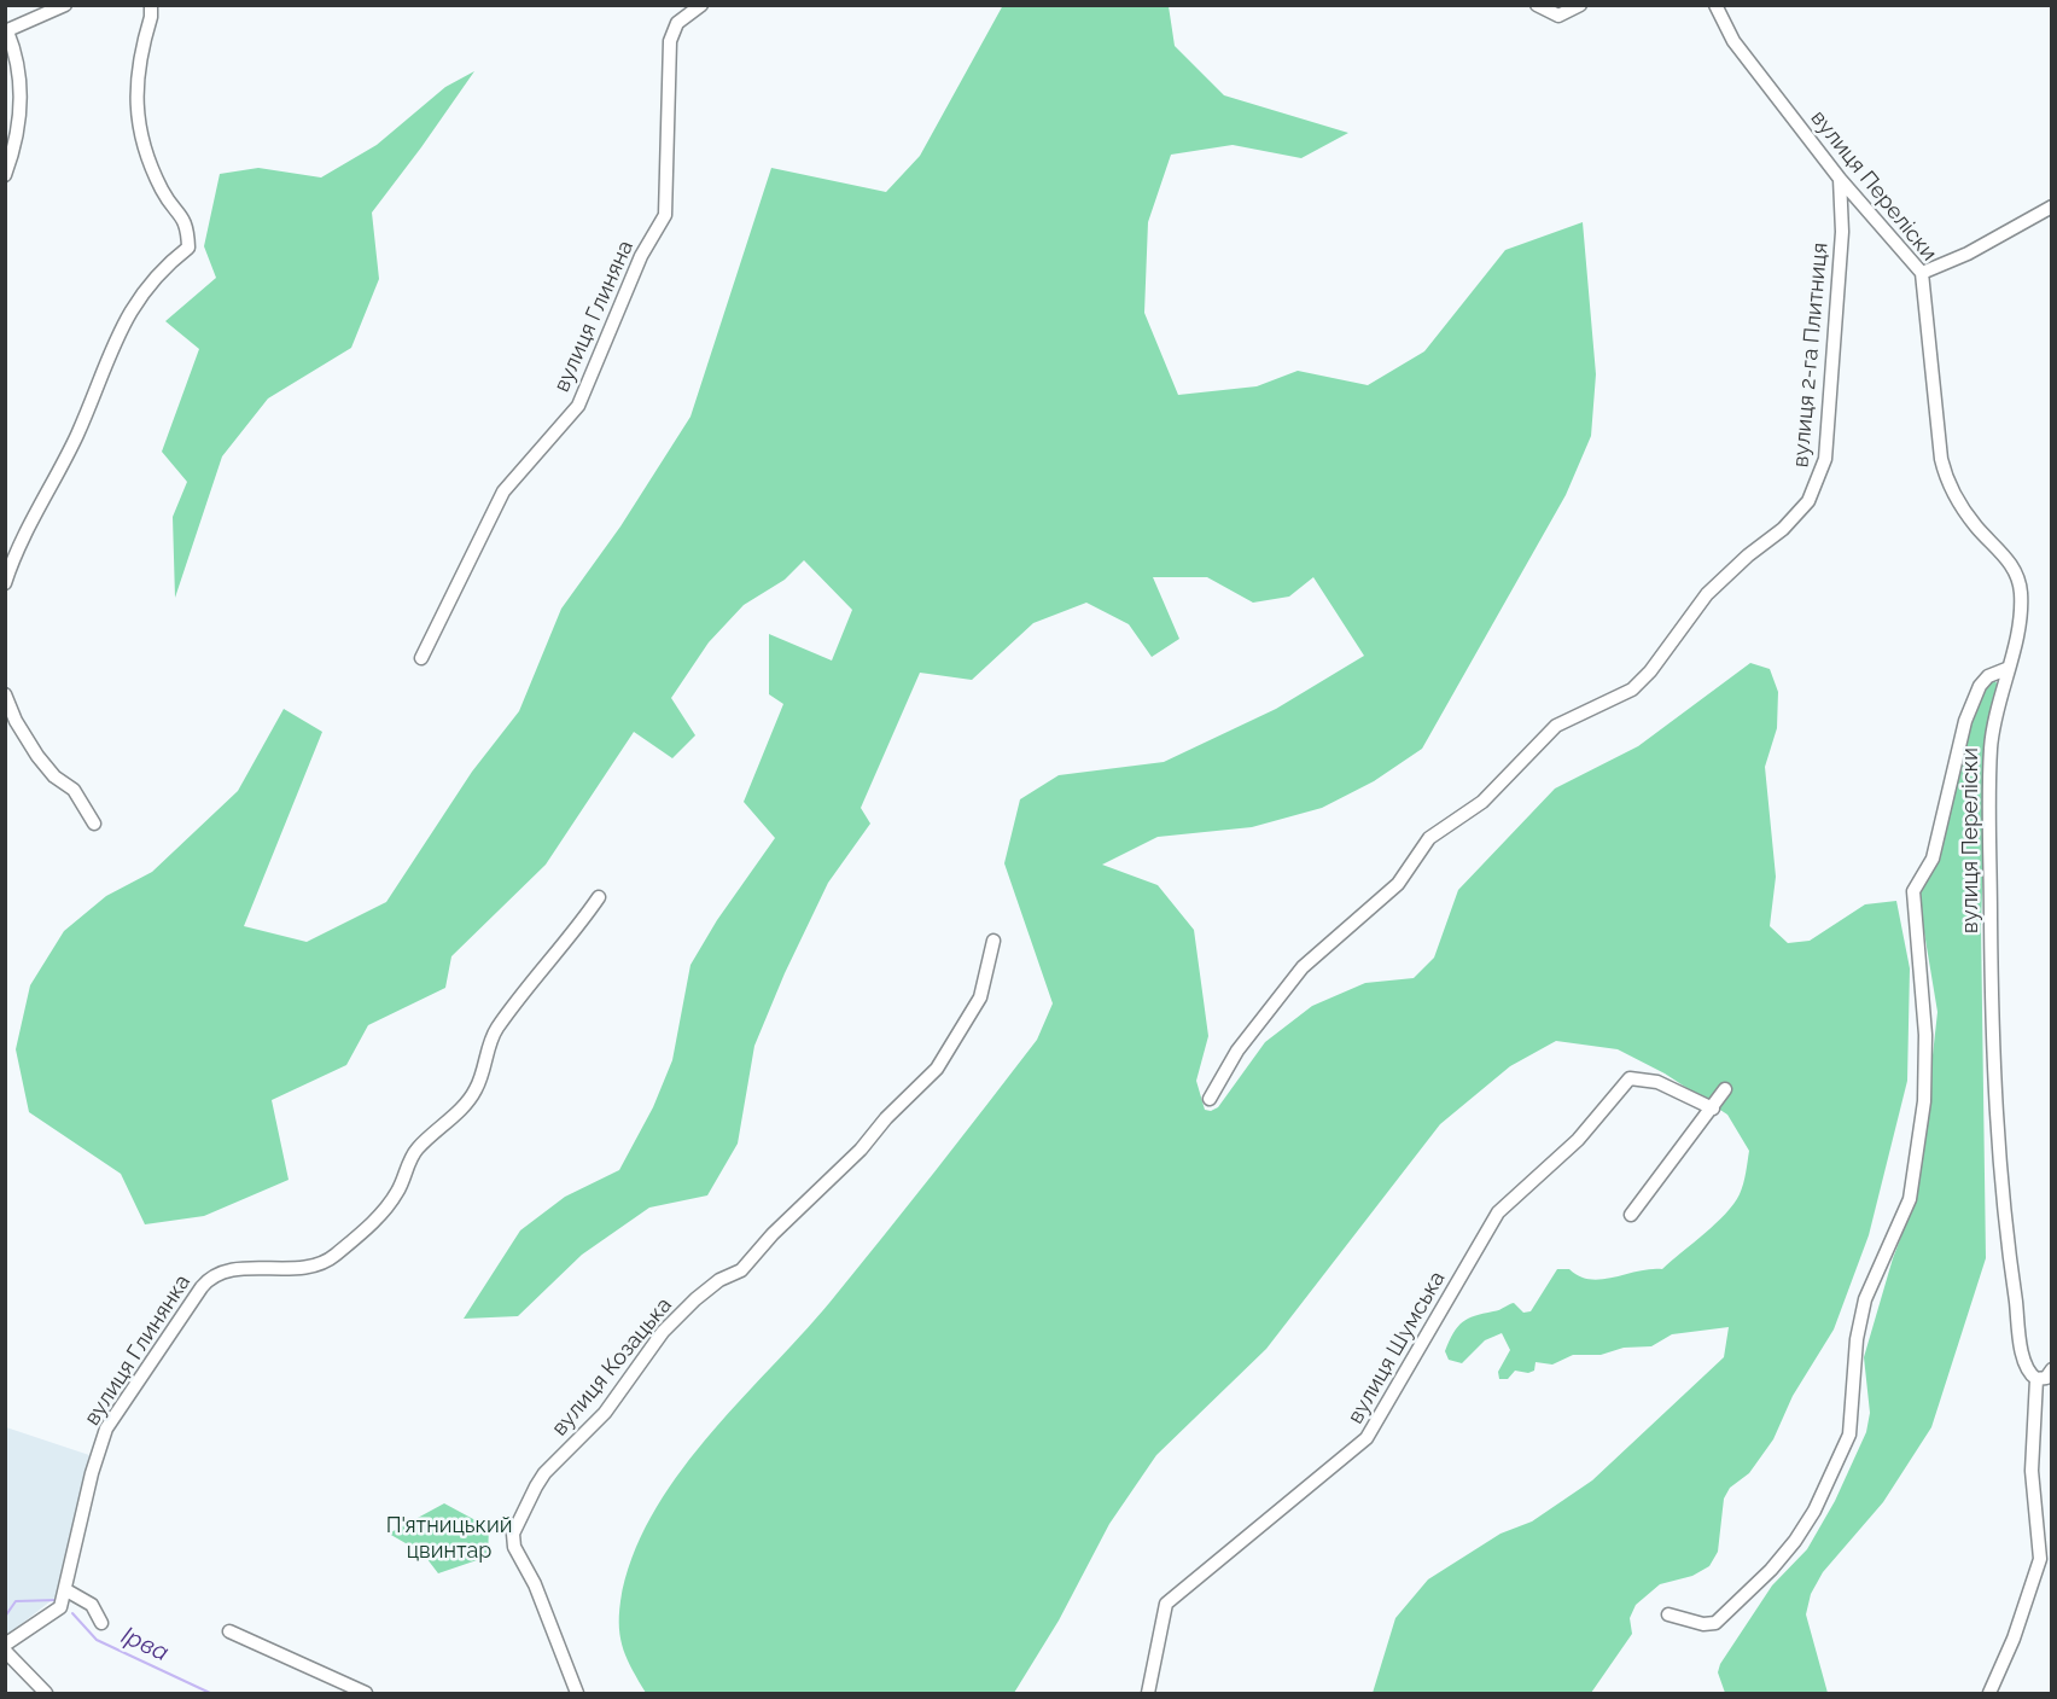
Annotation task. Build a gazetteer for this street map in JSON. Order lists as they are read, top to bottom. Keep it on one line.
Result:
{"streets":{"street":["вулиця Переліски","вулиця Глиняна","вулиця 2-га Плитниця","вулиця Шумська","вулиця Глинянка","вулиця Козацька"]},"crossings":[["вулиця Переліски","вулиця 2-га Плитниця"]],"water":["Ірва"],"parks":["П'ятницький цвинтар"]}
